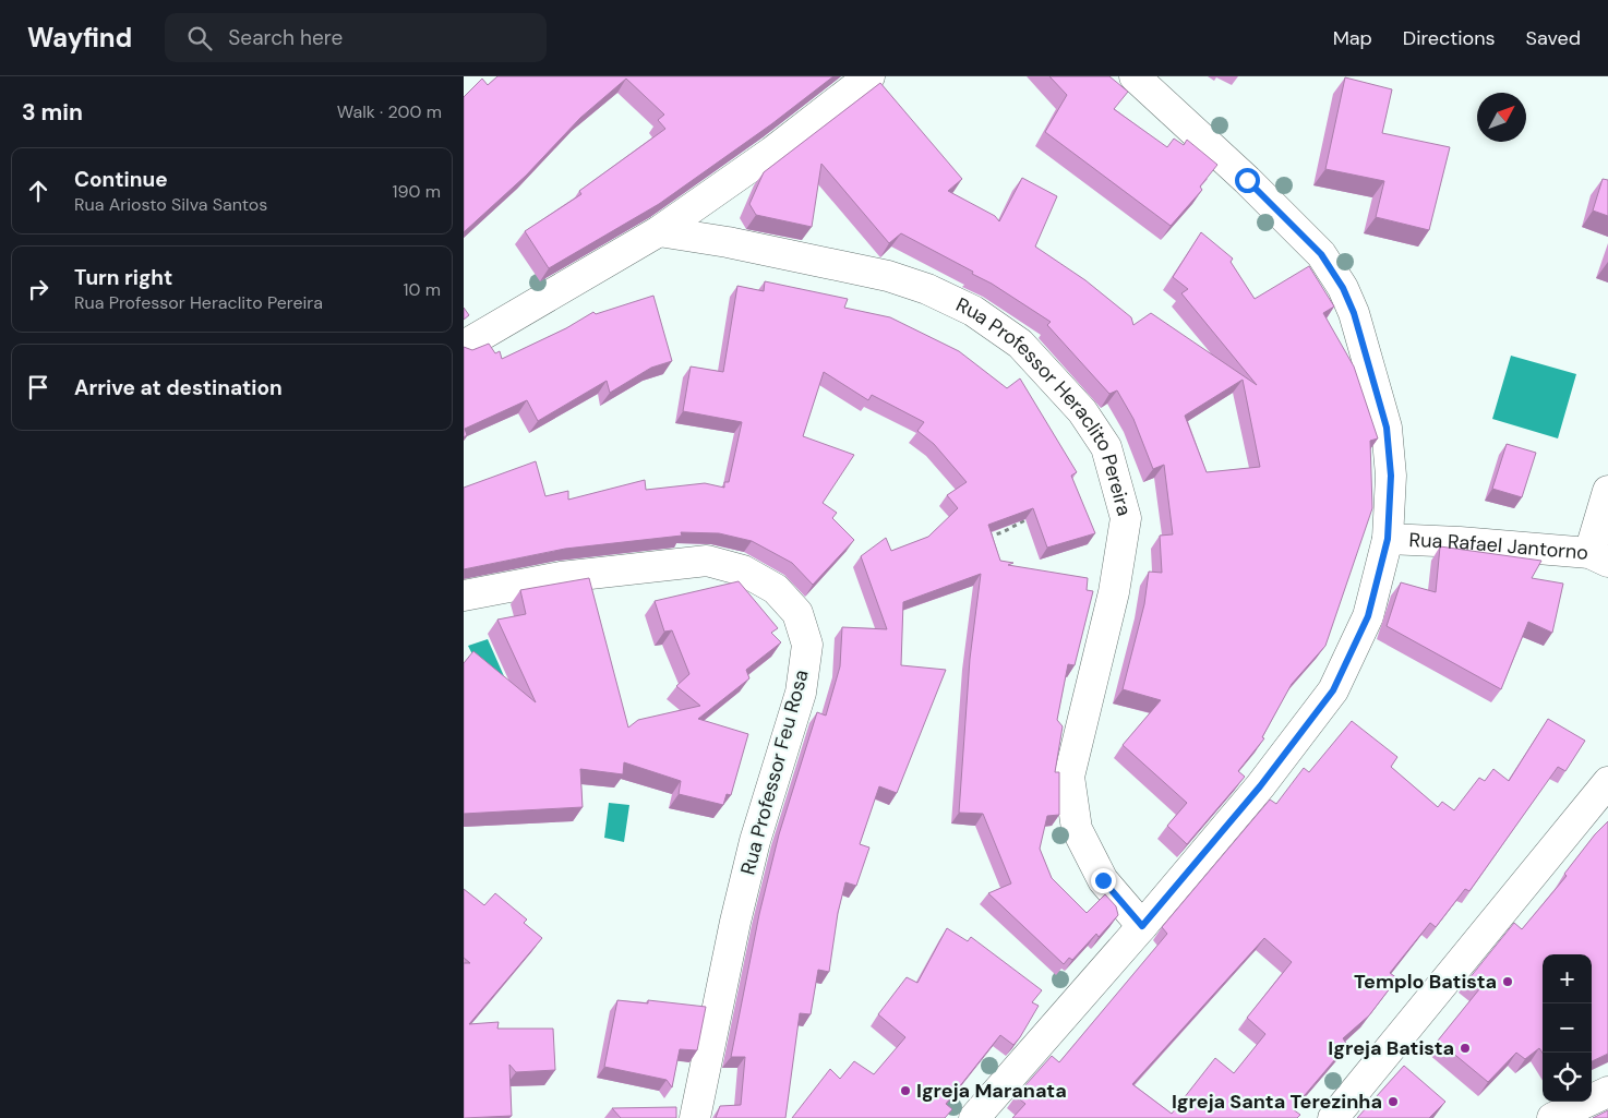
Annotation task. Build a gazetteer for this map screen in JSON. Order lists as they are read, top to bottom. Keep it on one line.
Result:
{"streets":{"street":["Rua Professor Heraclito Pereira","Rua Rafael Jantorno","Rua Professor Feu Rosa"]},"places":["Templo Batista","Igreja Batista","Igreja Maranata","Igreja Santa Terezinha"],"north":"top right","page":{"header":"Wayfind","search":"Search here","nav":["Map","Directions","Saved"],"heading":["3 min","Walk · 200 m"],"list":[["Continue","Rua Ariosto Silva Santos","190 m"],["Turn right","Rua Professor Heraclito Pereira","10 m"],"Arrive at destination"],"map_buttons":["+","−"]}}
